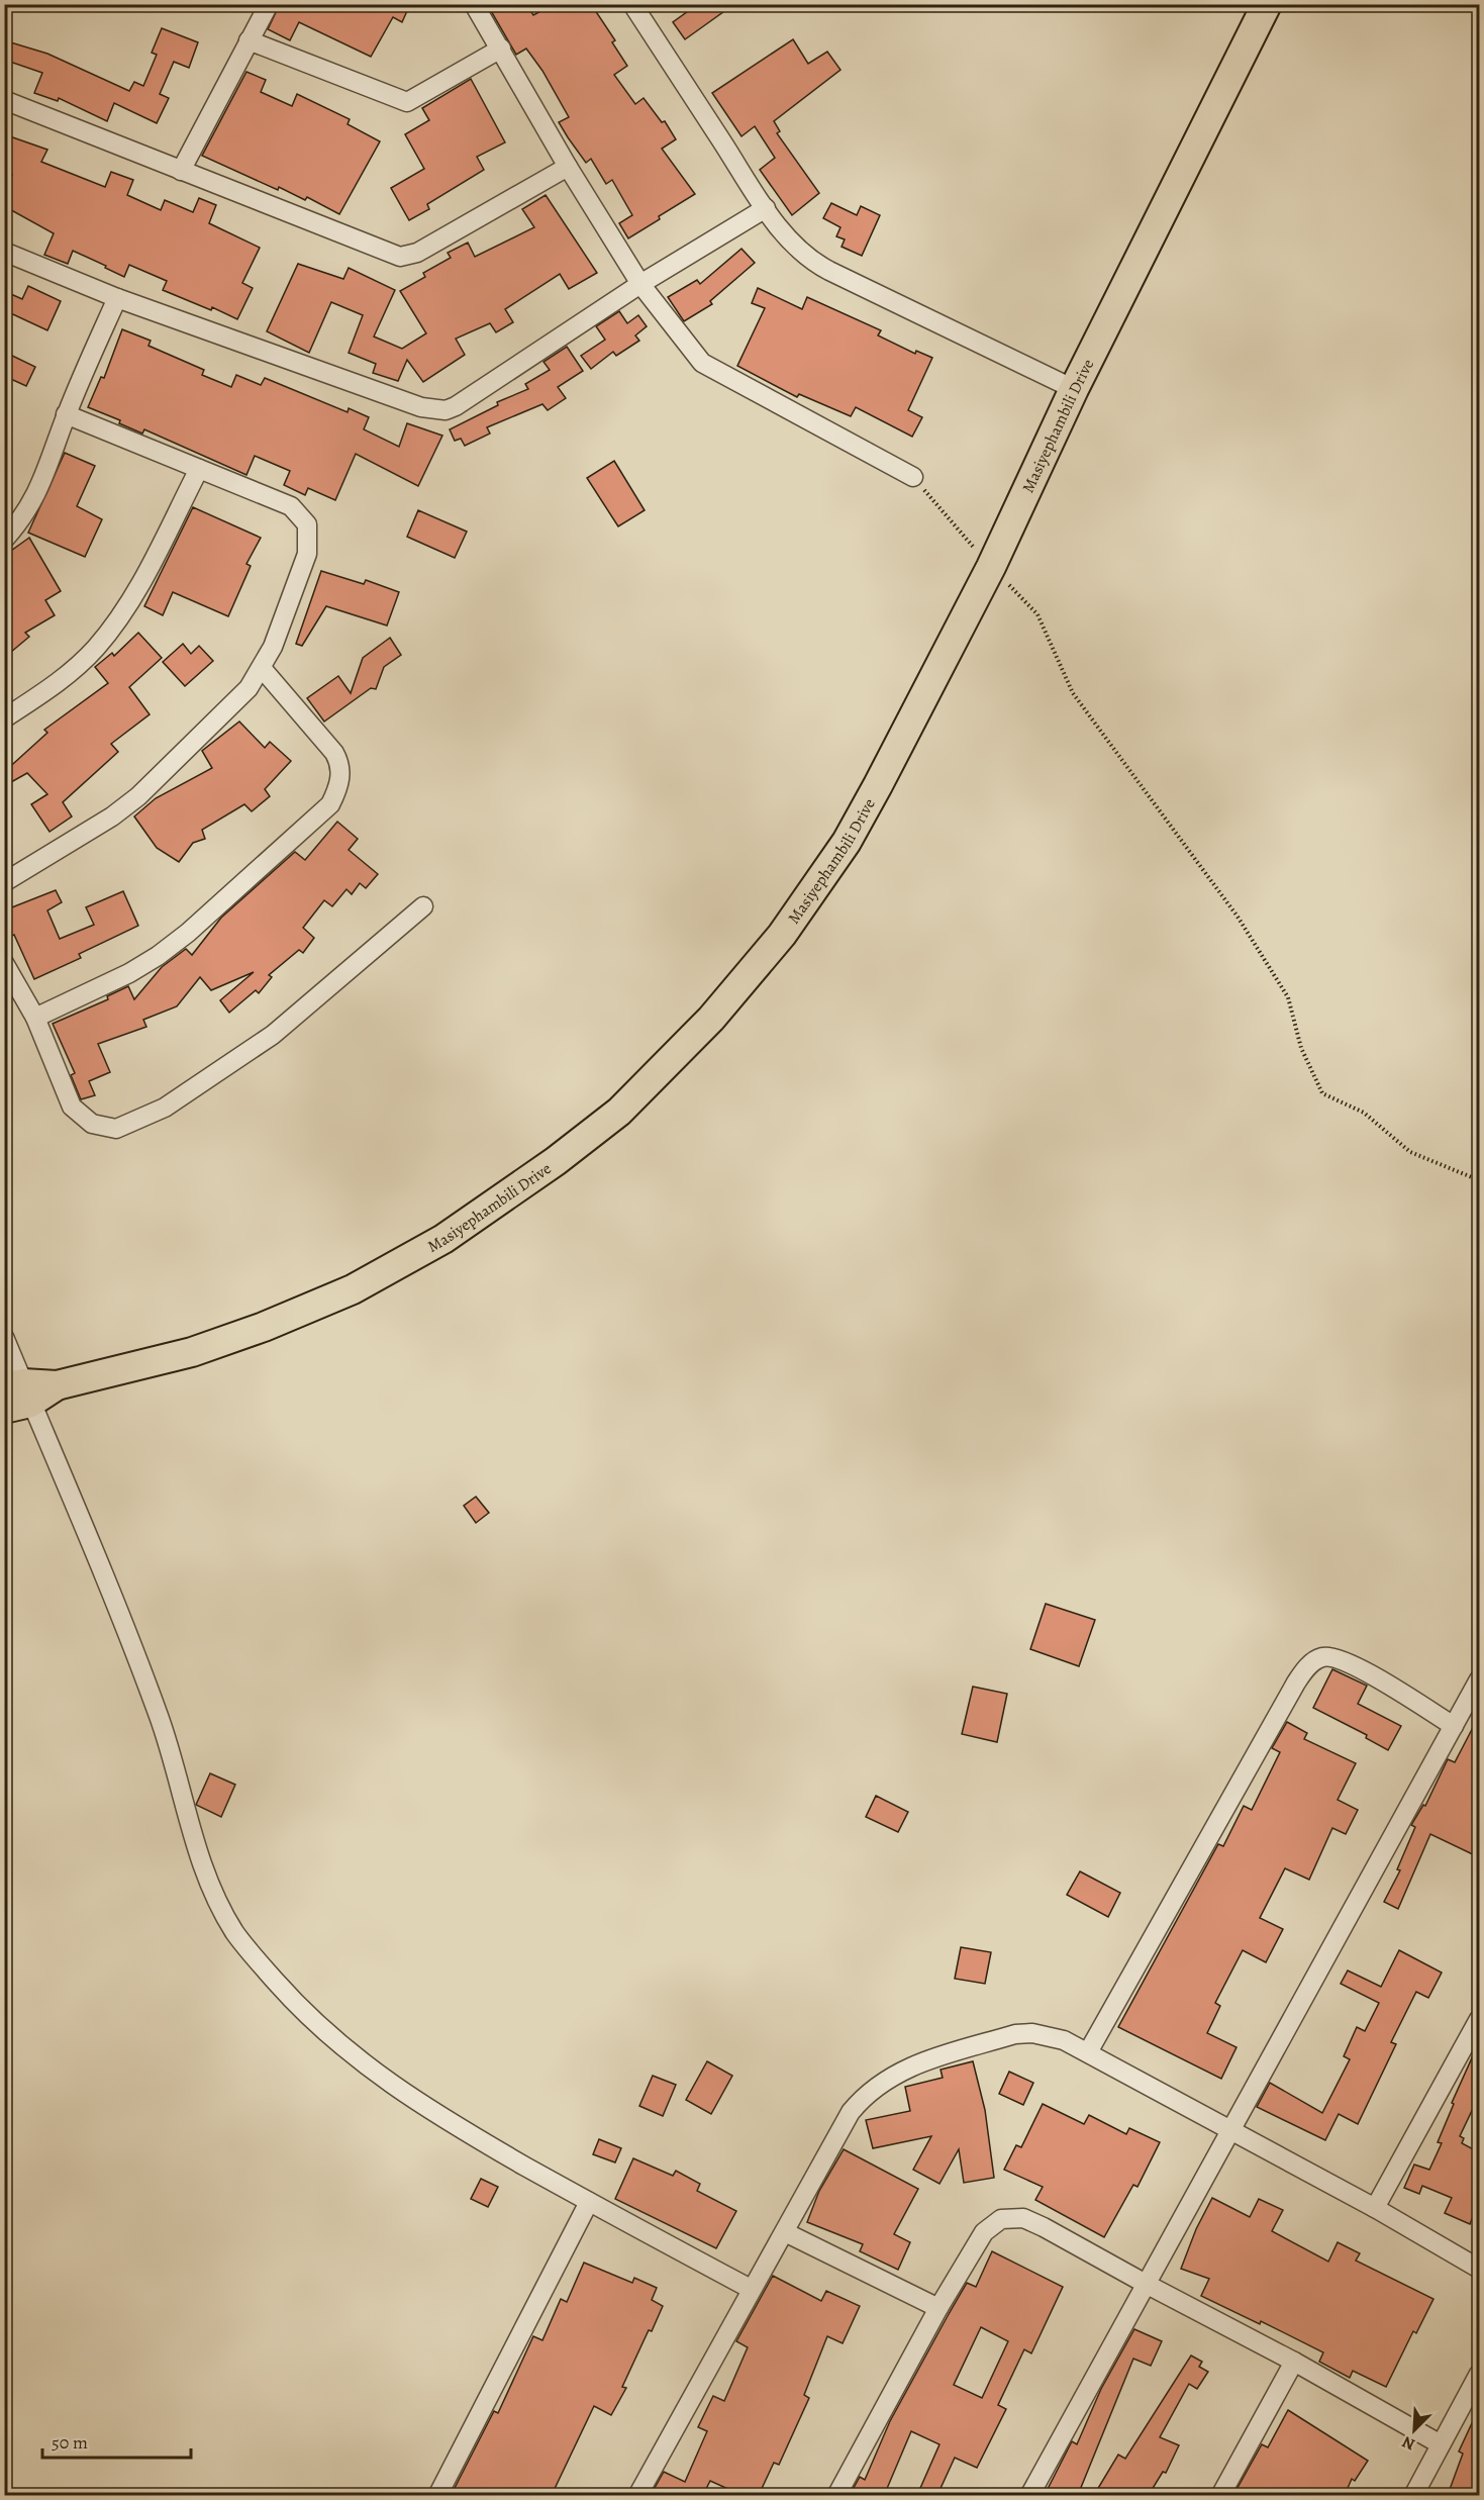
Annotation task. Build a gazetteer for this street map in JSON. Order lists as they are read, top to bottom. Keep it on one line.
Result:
{"streets":{"main road":["Masiyephambili Drive"]},"scale_bar":"50 m","north":"bottom left"}
